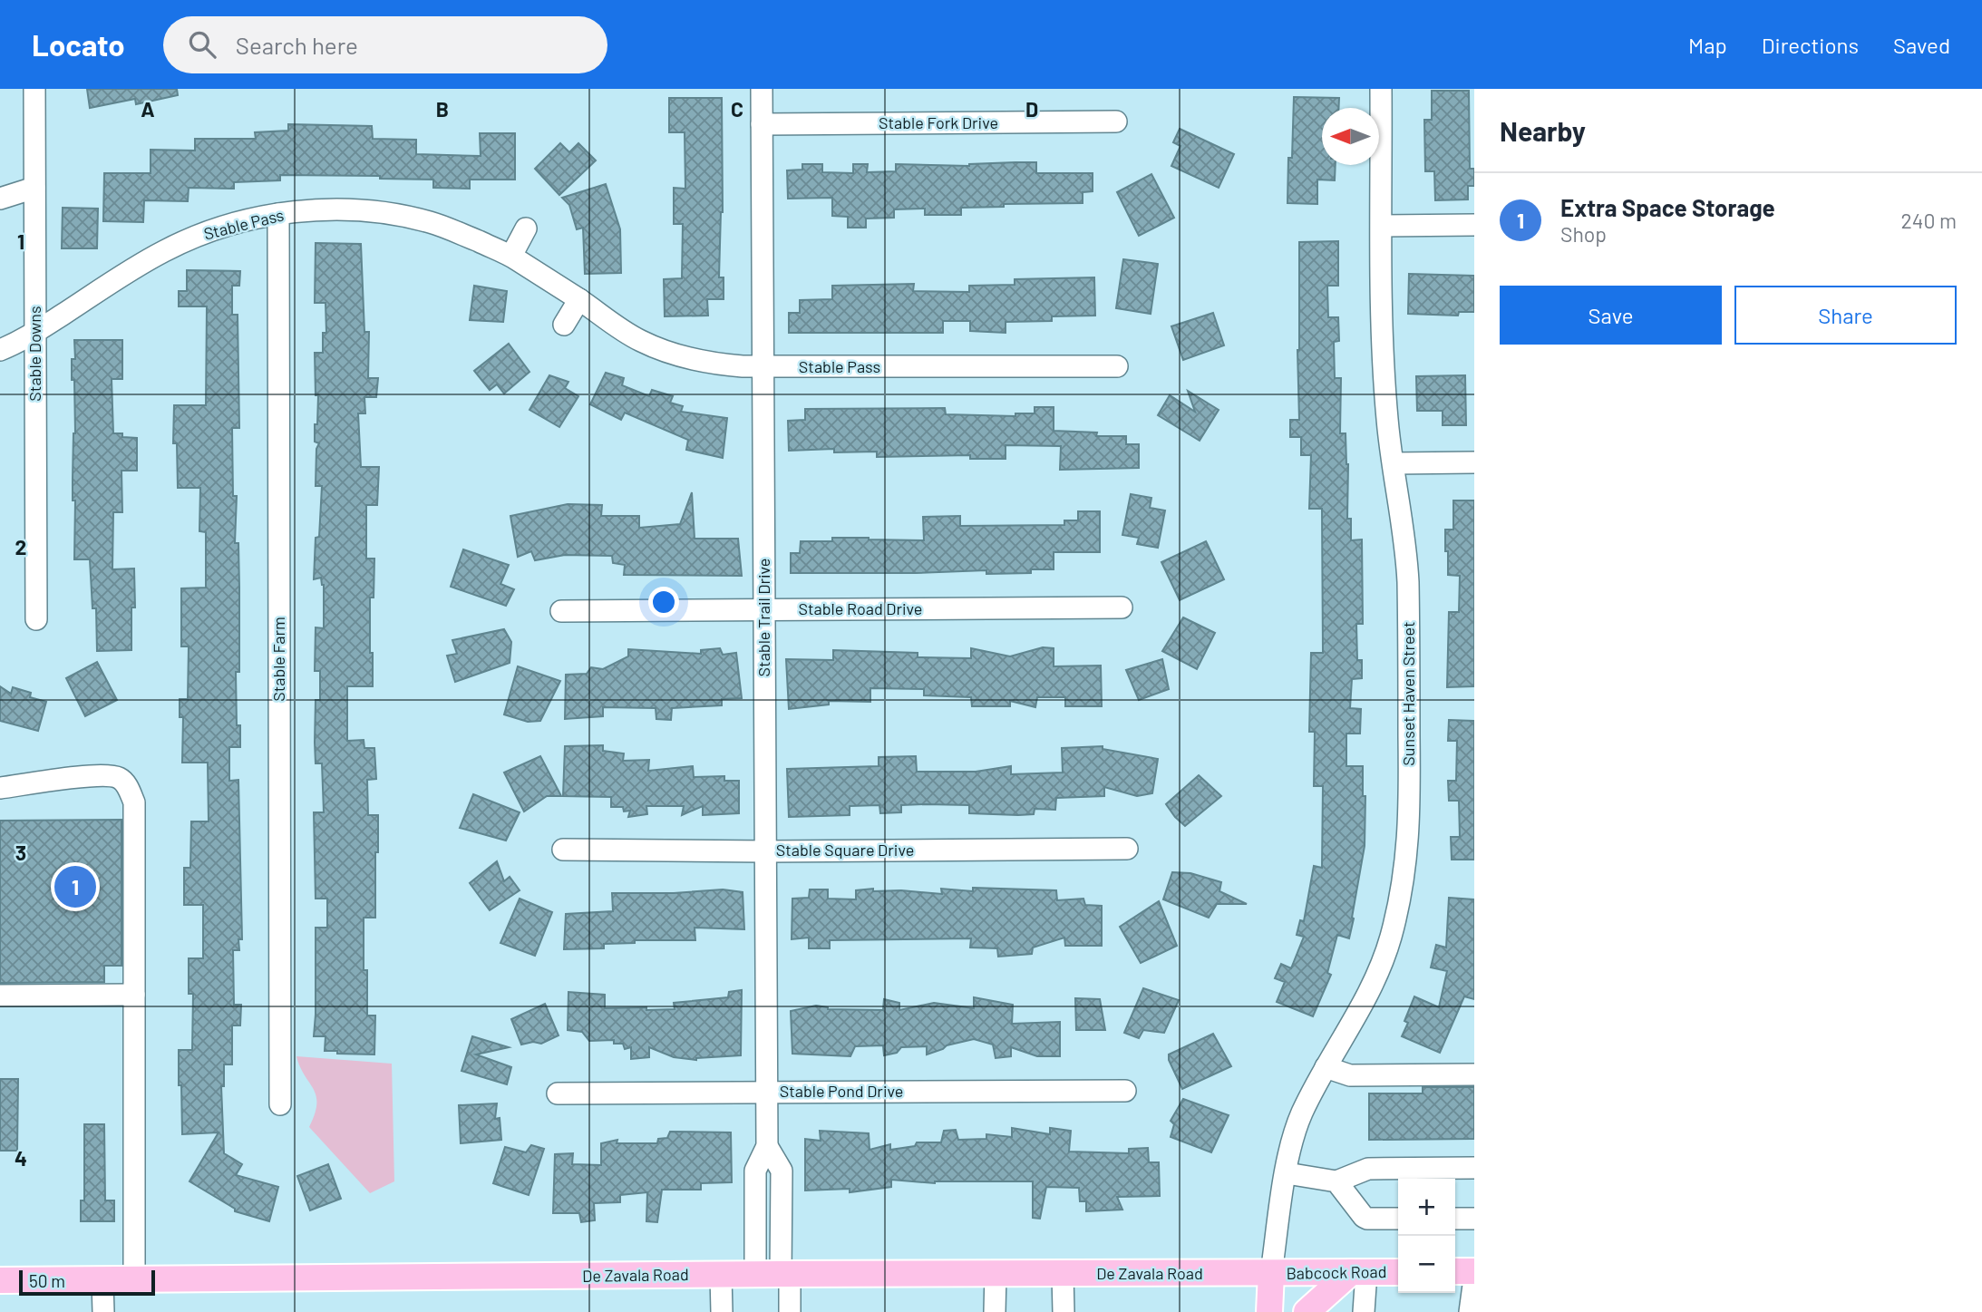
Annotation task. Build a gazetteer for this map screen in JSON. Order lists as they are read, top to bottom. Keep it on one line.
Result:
{"streets":{"main road":["Babcock Road","De Zavala Road"],"street":["Stable Fork Drive","Stable Pass","Stable Downs","Stable Road Drive","Stable Trail Drive","Stable Farm","Sunset Haven Street","Stable Square Drive","Stable Pond Drive"]},"crossings":[["Stable Fork Drive","Stable Trail Drive"],["Stable Pass","Stable Downs"],["Stable Pass","Stable Trail Drive"],["Stable Pass","Stable Farm"],["Stable Road Drive","Stable Trail Drive"],["Stable Trail Drive","Stable Square Drive"],["Stable Trail Drive","Stable Pond Drive"],["Stable Trail Drive","De Zavala Road"],["Sunset Haven Street","Babcock Road"],["Sunset Haven Street","De Zavala Road"],["Babcock Road","De Zavala Road"]],"scale_bar":"50 m","north":"left","page":{"header":"Locato","search":"Search here","nav":["Map","Directions","Saved"],"heading":"Nearby","list":[{"mark":"1","name":"Extra Space Storage","note":"Shop","value":"240 m"}],"buttons":["Save","Share"],"pins":"1","map_buttons":["+","−"],"scale":"50 m"},"grid":{"columns":["A","B","C","D"],"rows":["1","2","3","4"]}}
